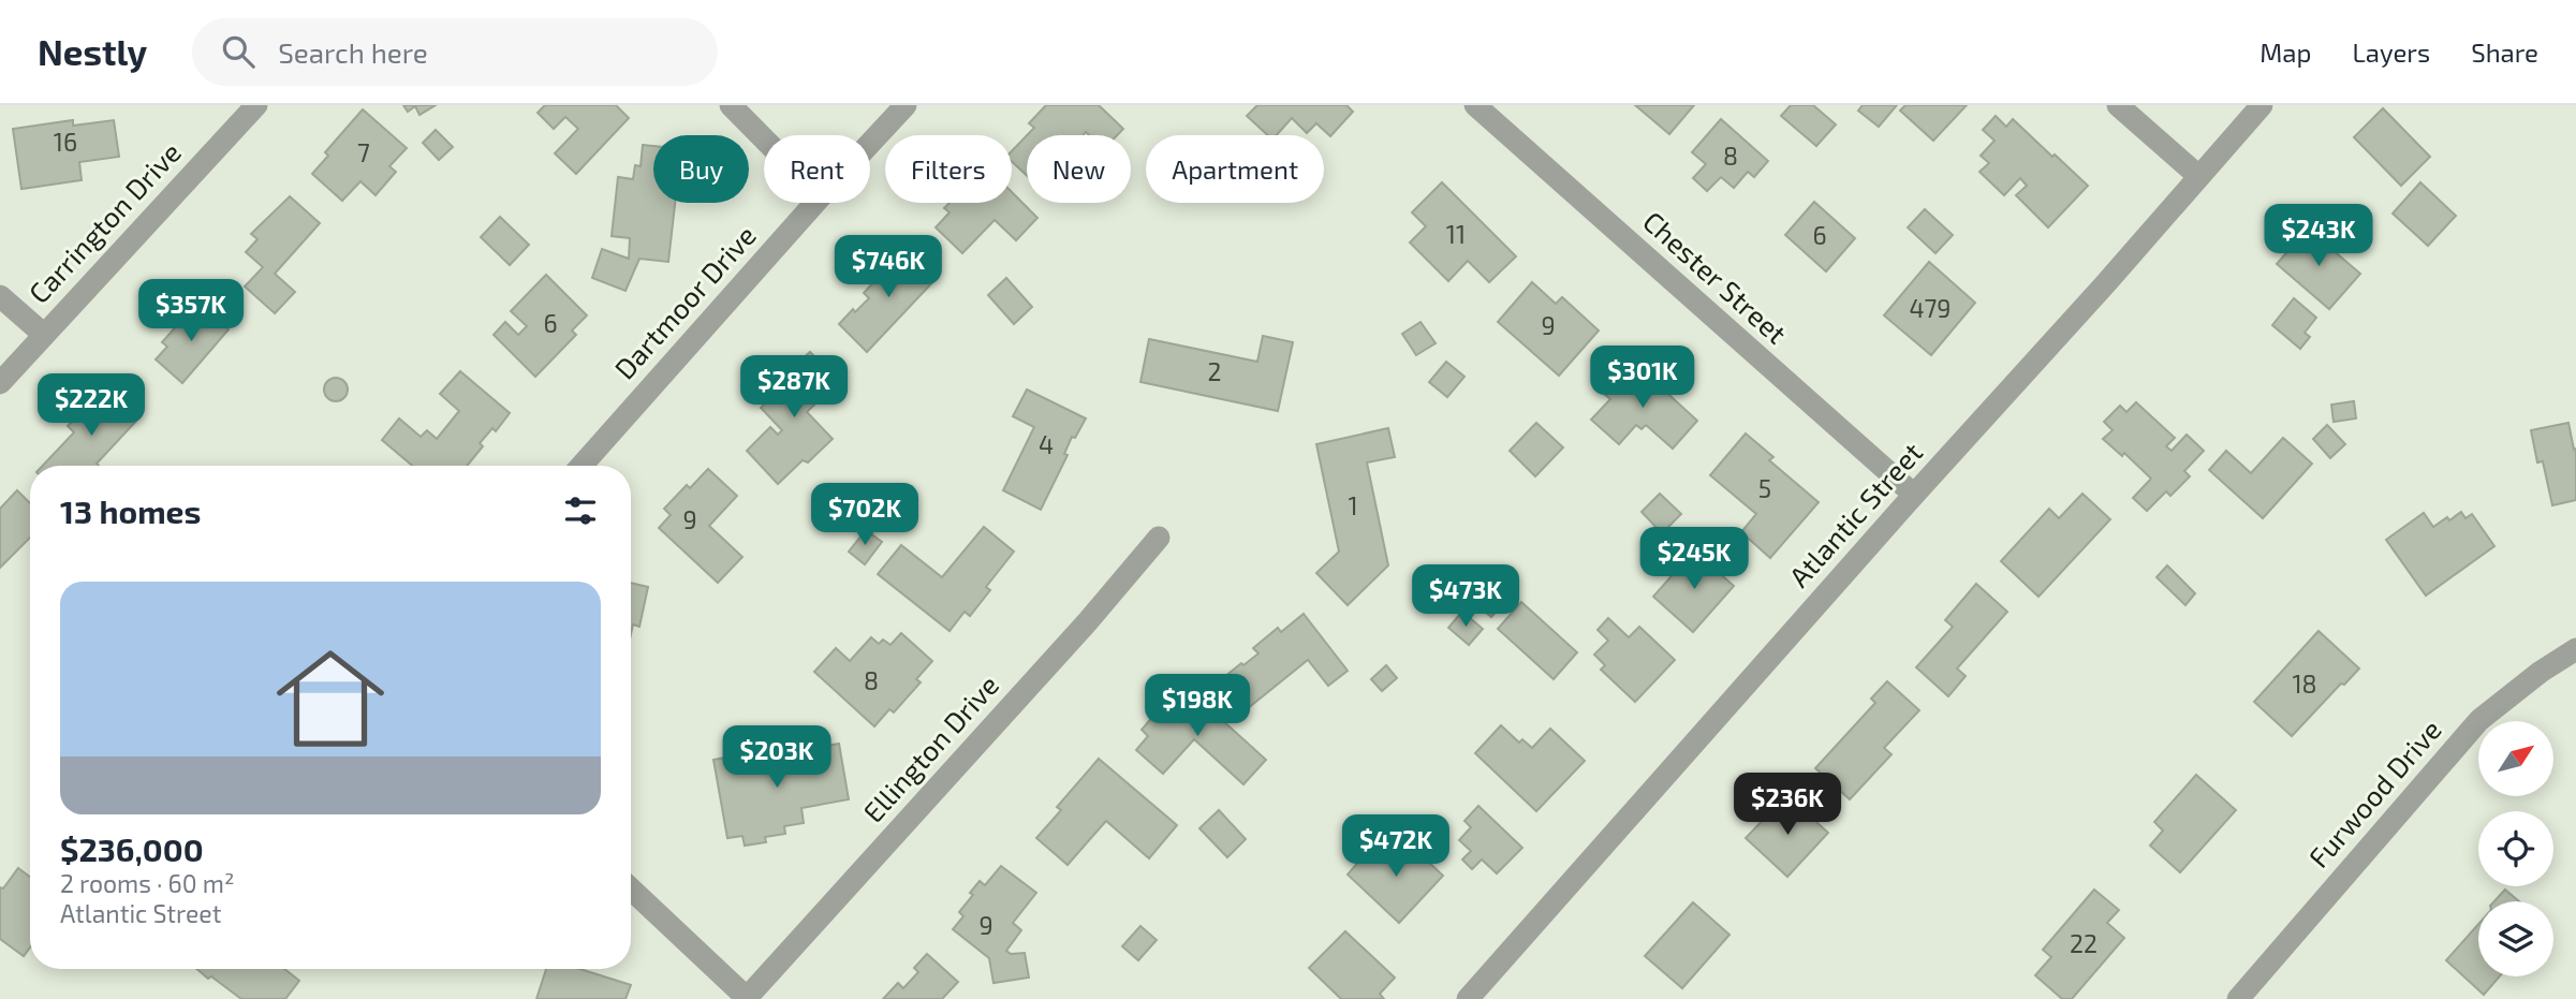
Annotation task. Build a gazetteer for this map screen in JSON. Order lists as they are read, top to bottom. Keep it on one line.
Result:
{"streets":{"street":["Carrington Drive","Chester Street","Dartmoor Drive","Atlantic Street","Ellington Drive","Furwood Drive"]},"crossings":[["Chester Street","Atlantic Street"]],"house_numbers":["16","7","8","11","6","479","6","9","2","4","5","1","9","8","18","9","22"],"north":"top right","page":{"header":"Nestly","search":"Search here","nav":["Map","Layers","Share"],"chip":["Buy","Rent","Filters","New","Apartment"],"price":["$243K","$746K","$357K","$301K","$287K","$222K","$702K","$245K","$473K","$198K","$203K","$236K","$472K"],"heading":"13 homes","list":[{"name":"$236,000","note":"2 rooms · 60 m² · Atlantic Street"}]}}
